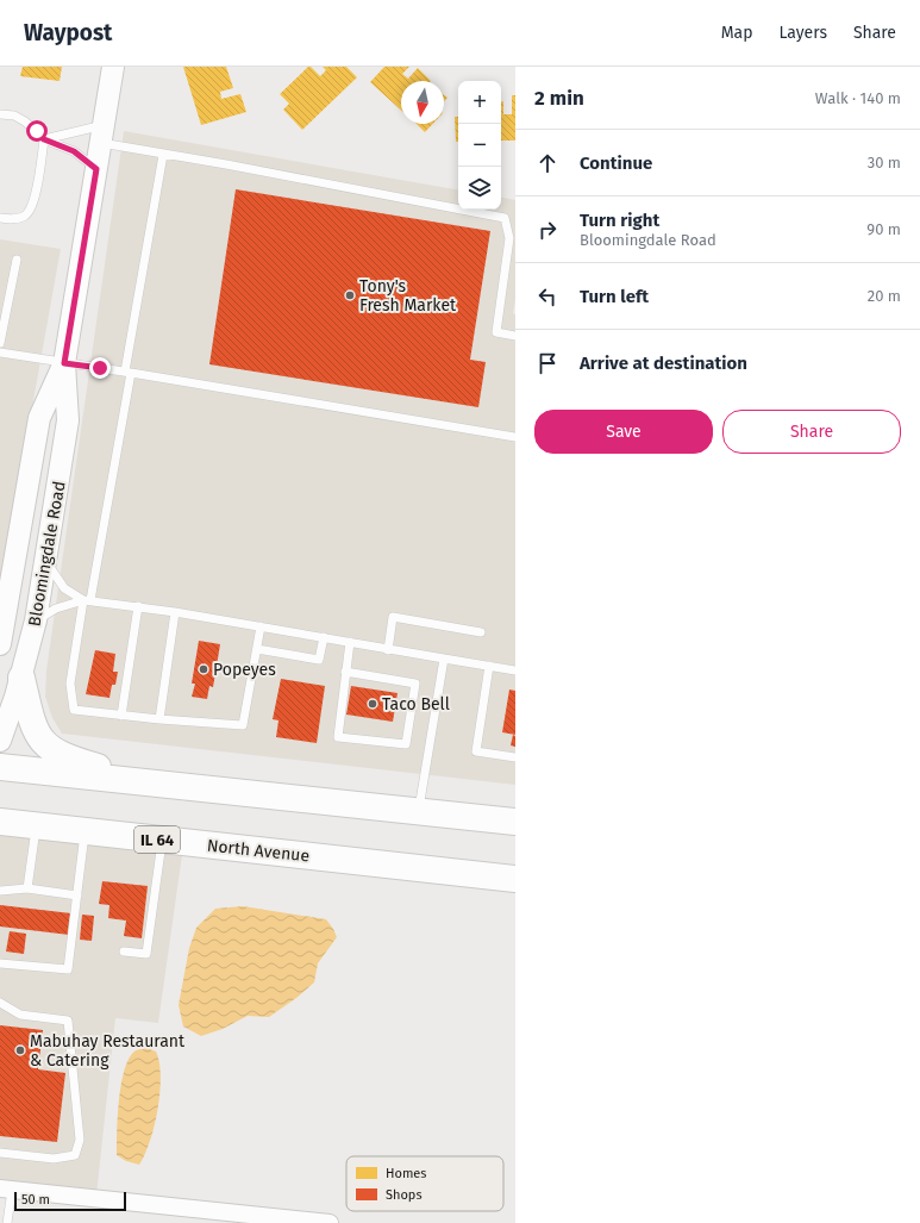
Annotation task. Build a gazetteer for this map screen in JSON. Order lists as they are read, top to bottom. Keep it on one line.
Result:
{"streets":{"main road":["IL 64","North Avenue"],"street":["Bloomingdale Road"]},"places":["Tony's Fresh Market","Popeyes","Taco Bell","Mabuhay Restaurant & Catering"],"legend":["Homes","Shops"],"scale_bar":"50 m","north":"bottom","page":{"header":"Waypost","nav":["Map","Layers","Share"],"heading":["2 min","Walk · 140 m"],"map_buttons":["+","−"],"list":[["Continue","30 m"],["Turn right","Bloomingdale Road","90 m"],["Turn left","20 m"],"Arrive at destination"],"buttons":["Save","Share"],"scale":"50 m"}}
